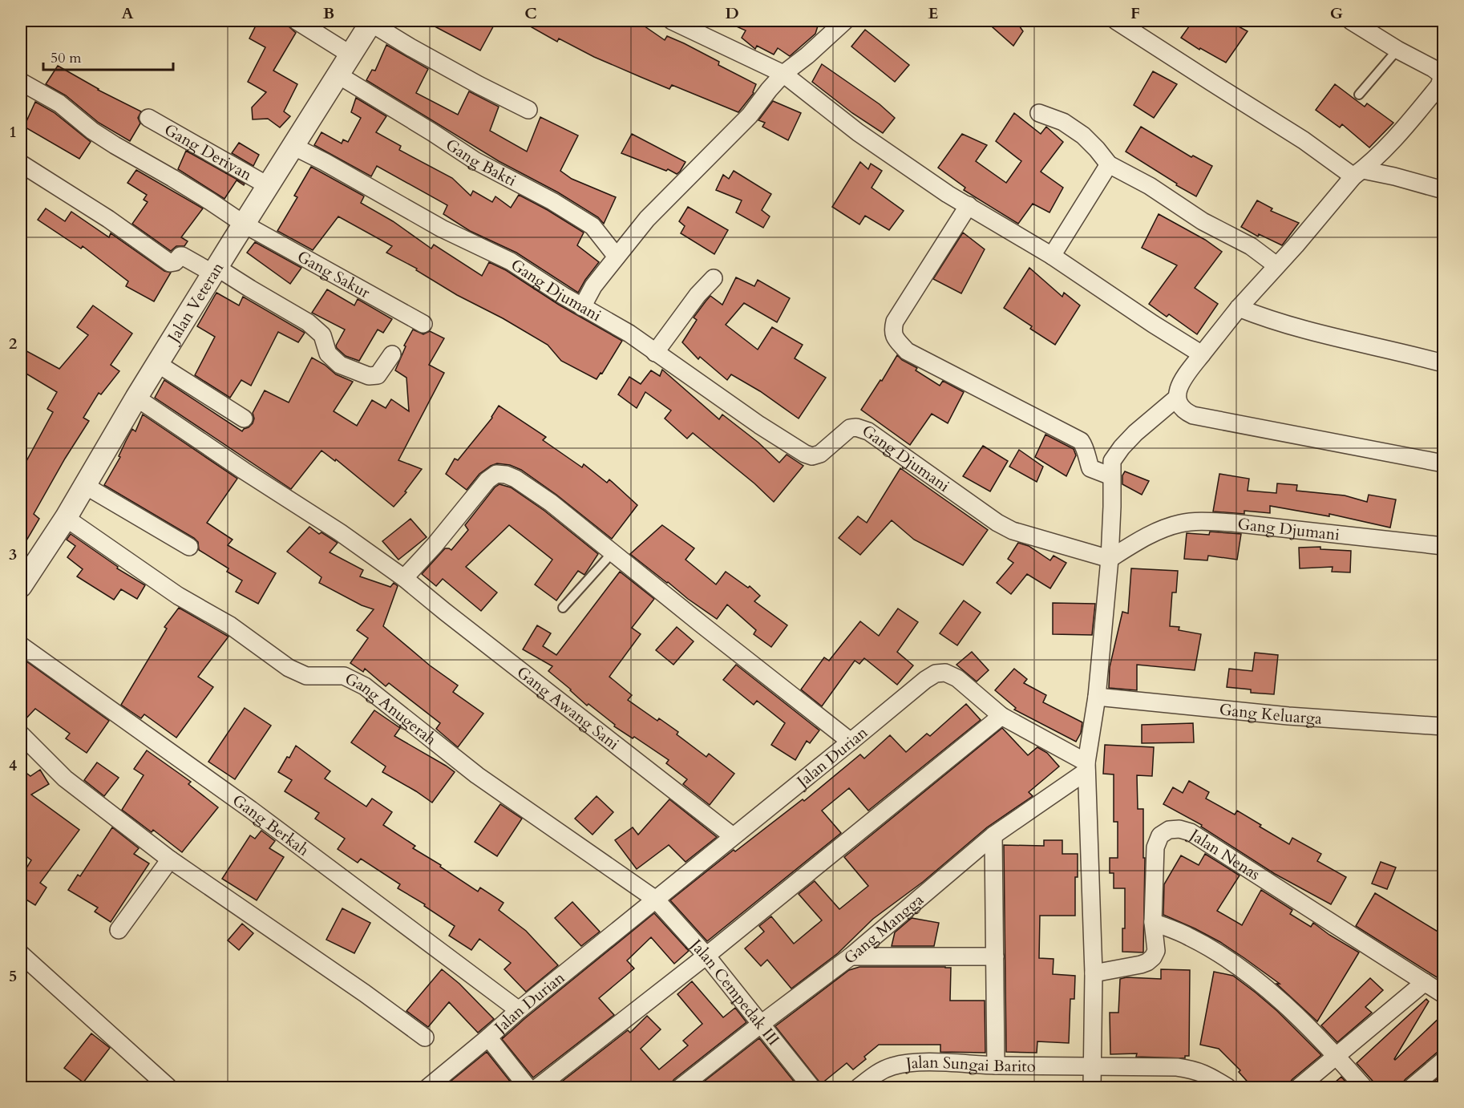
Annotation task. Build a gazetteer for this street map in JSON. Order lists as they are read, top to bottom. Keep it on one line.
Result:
{"streets":{"street":["Gang Deriyan","Gang Bakti","Gang Sakur","Gang Djumani","Jalan Veteran","Gang Awang Sani","Gang Anugerah","Gang Keluarga","Jalan Durian","Gang Berkah","Jalan Nenas","Gang Mangga","Jalan Cempedak III","Jalan Sungai Barito"]},"crossings":[["Gang Deriyan","Jalan Veteran"],["Gang Bakti","Jalan Veteran"],["Gang Sakur","Jalan Veteran"],["Gang Djumani","Jalan Veteran"],["Jalan Veteran","Gang Awang Sani"],["Jalan Veteran","Gang Anugerah"],["Gang Awang Sani","Jalan Durian"],["Gang Anugerah","Jalan Durian"],["Gang Anugerah","Jalan Cempedak III"],["Jalan Durian","Gang Berkah"],["Jalan Durian","Gang Mangga"],["Jalan Durian","Jalan Cempedak III"],["Gang Mangga","Jalan Cempedak III"]],"scale_bar":"50 m","grid":{"columns":["A","B","C","D","E","F","G"],"rows":["1","2","3","4","5"]}}
